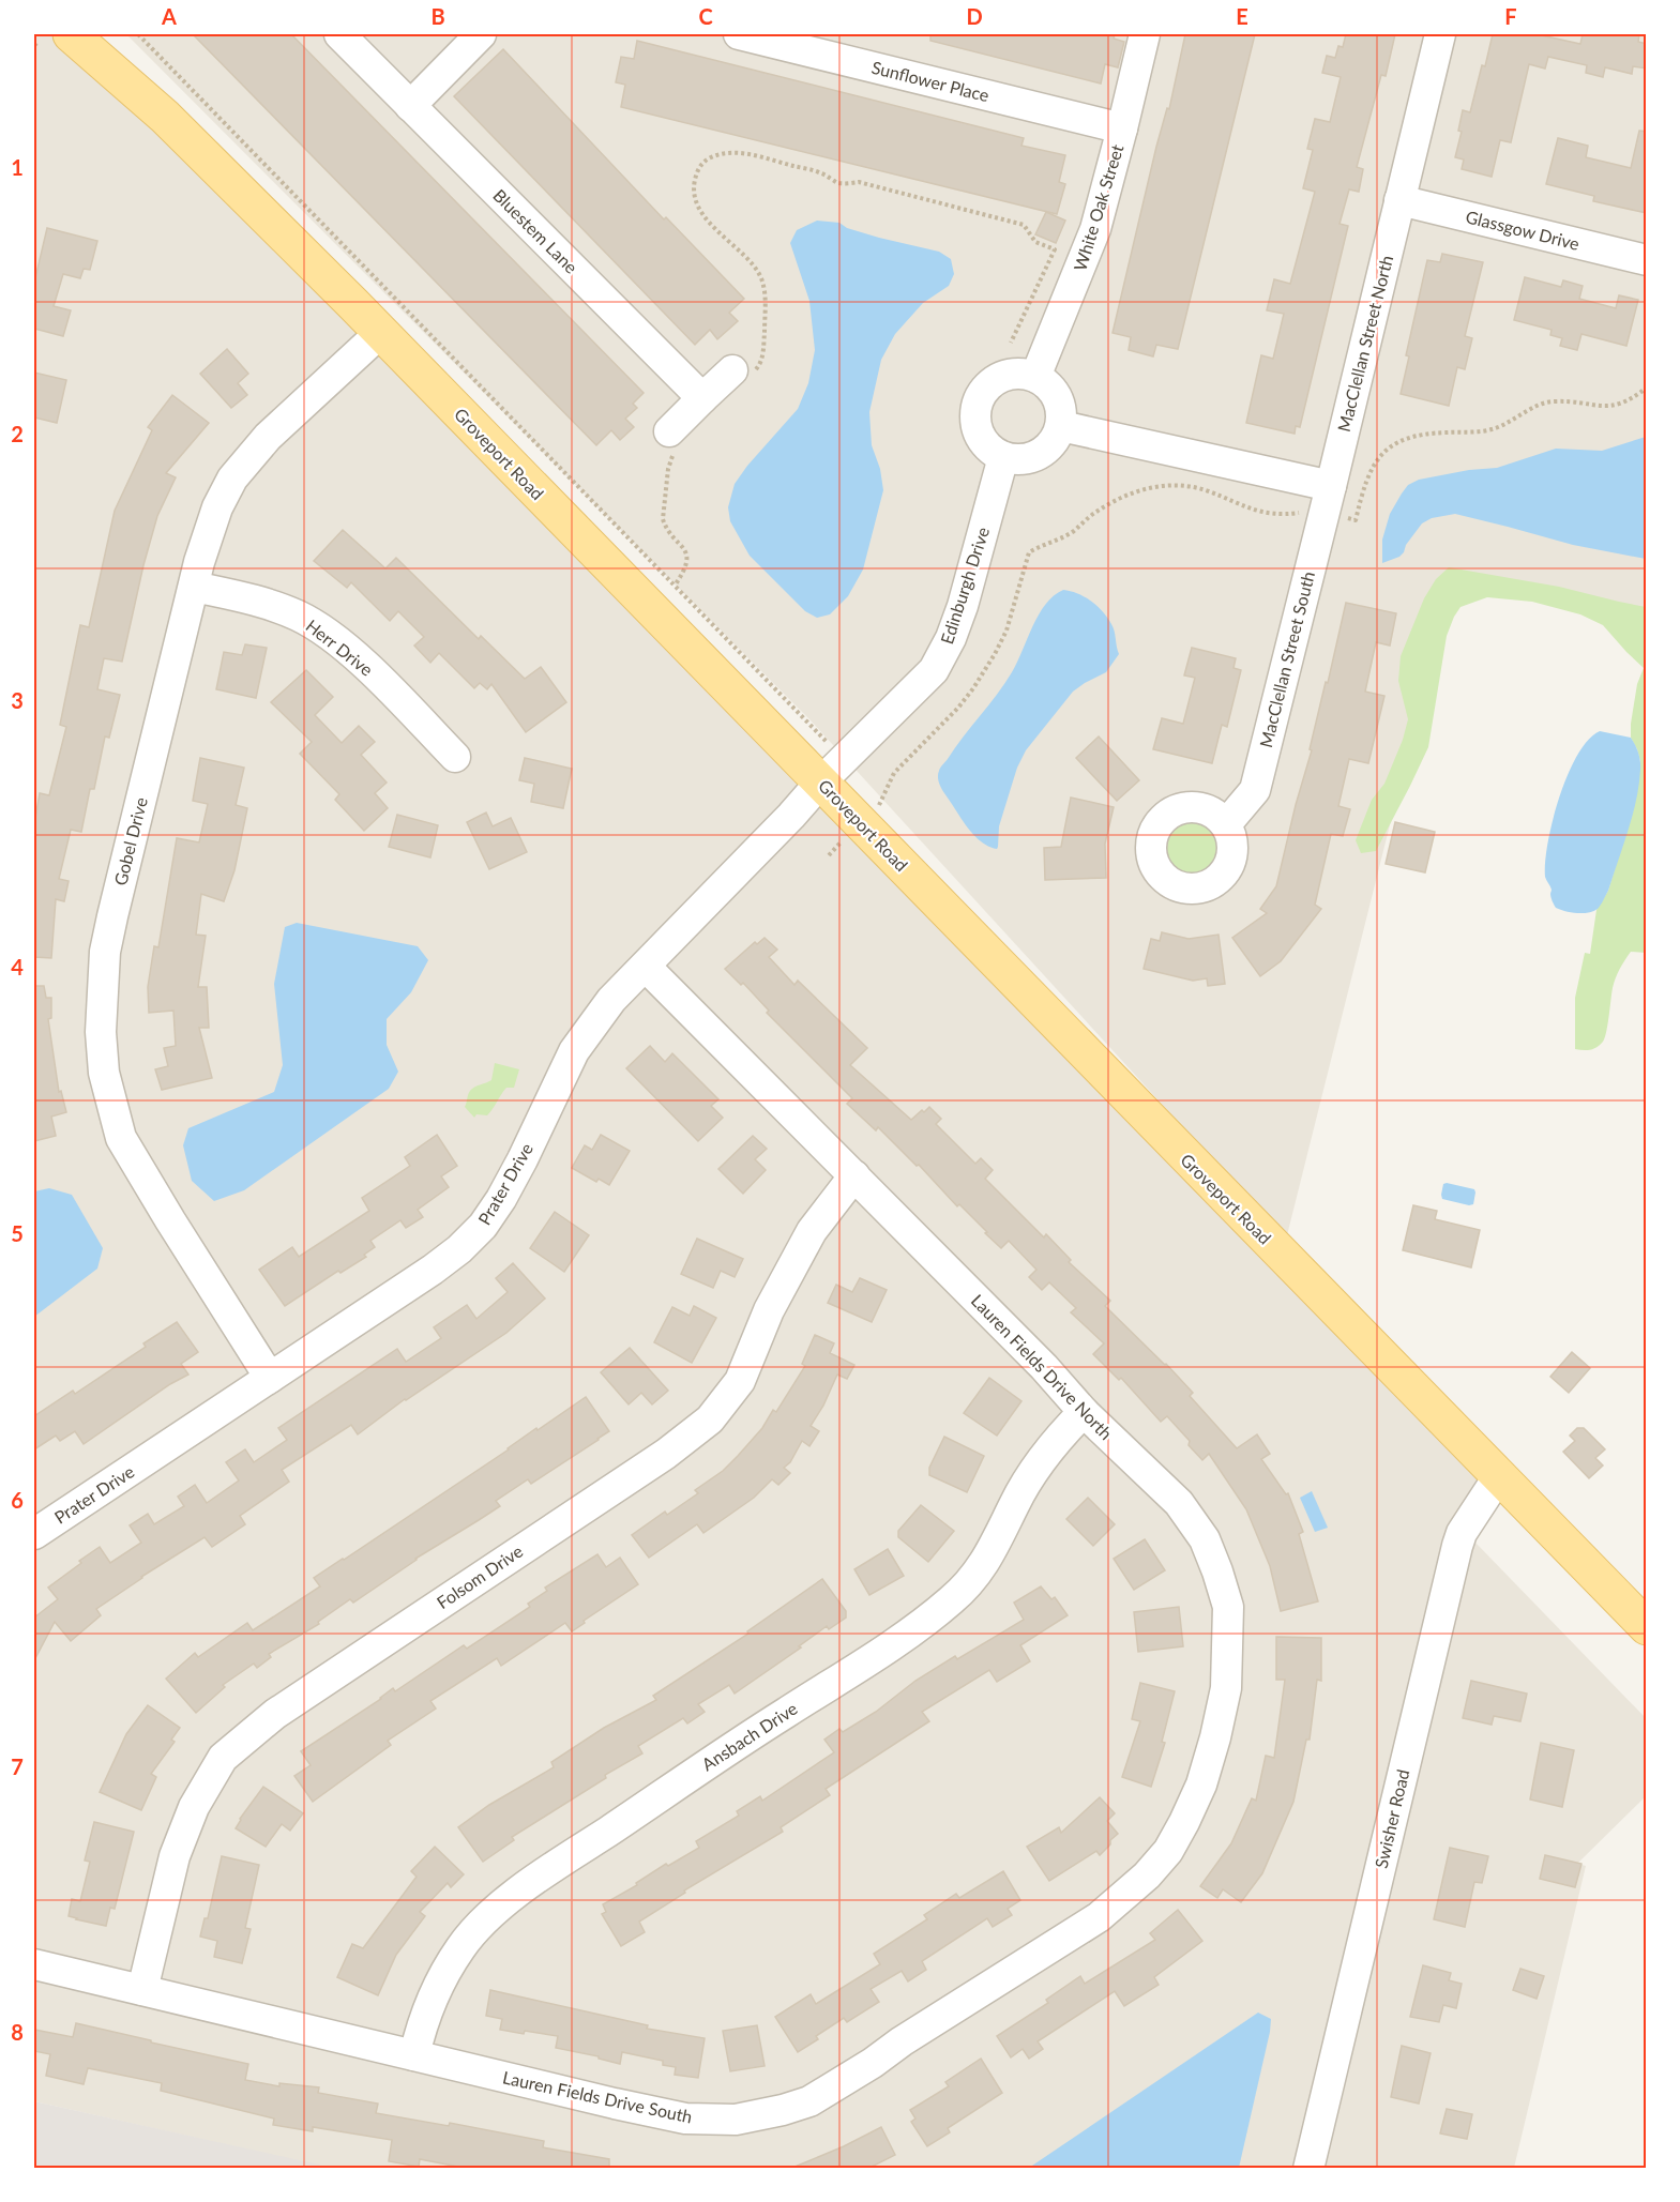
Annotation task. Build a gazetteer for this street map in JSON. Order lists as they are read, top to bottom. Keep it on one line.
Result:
{"streets":{"main road":["Groveport Road"],"street":["Sunflower Place","White Oak Street","Glassgow Drive","Bluestem Lane","MacClellan Street North","Edinburgh Drive","Herr Drive","MacClellan Street South","Gobel Drive","Prater Drive","Lauren Fields Drive North","Folsom Drive","Ansbach Drive","Swisher Road","Lauren Fields Drive South"]},"crossings":[["Sunflower Place","White Oak Street"],["White Oak Street","Edinburgh Drive"],["Glassgow Drive","MacClellan Street North"],["MacClellan Street North","MacClellan Street South"],["Groveport Road","Edinburgh Drive"],["Groveport Road","Gobel Drive"],["Groveport Road","Prater Drive"],["Groveport Road","Swisher Road"],["Edinburgh Drive","Prater Drive"],["Herr Drive","Gobel Drive"],["Gobel Drive","Prater Drive"],["Prater Drive","Lauren Fields Drive North"],["Lauren Fields Drive North","Folsom Drive"],["Lauren Fields Drive North","Ansbach Drive"],["Lauren Fields Drive North","Lauren Fields Drive South"],["Folsom Drive","Lauren Fields Drive South"],["Ansbach Drive","Lauren Fields Drive South"]],"grid":{"columns":["A","B","C","D","E","F"],"rows":["1","2","3","4","5","6","7","8"]}}
